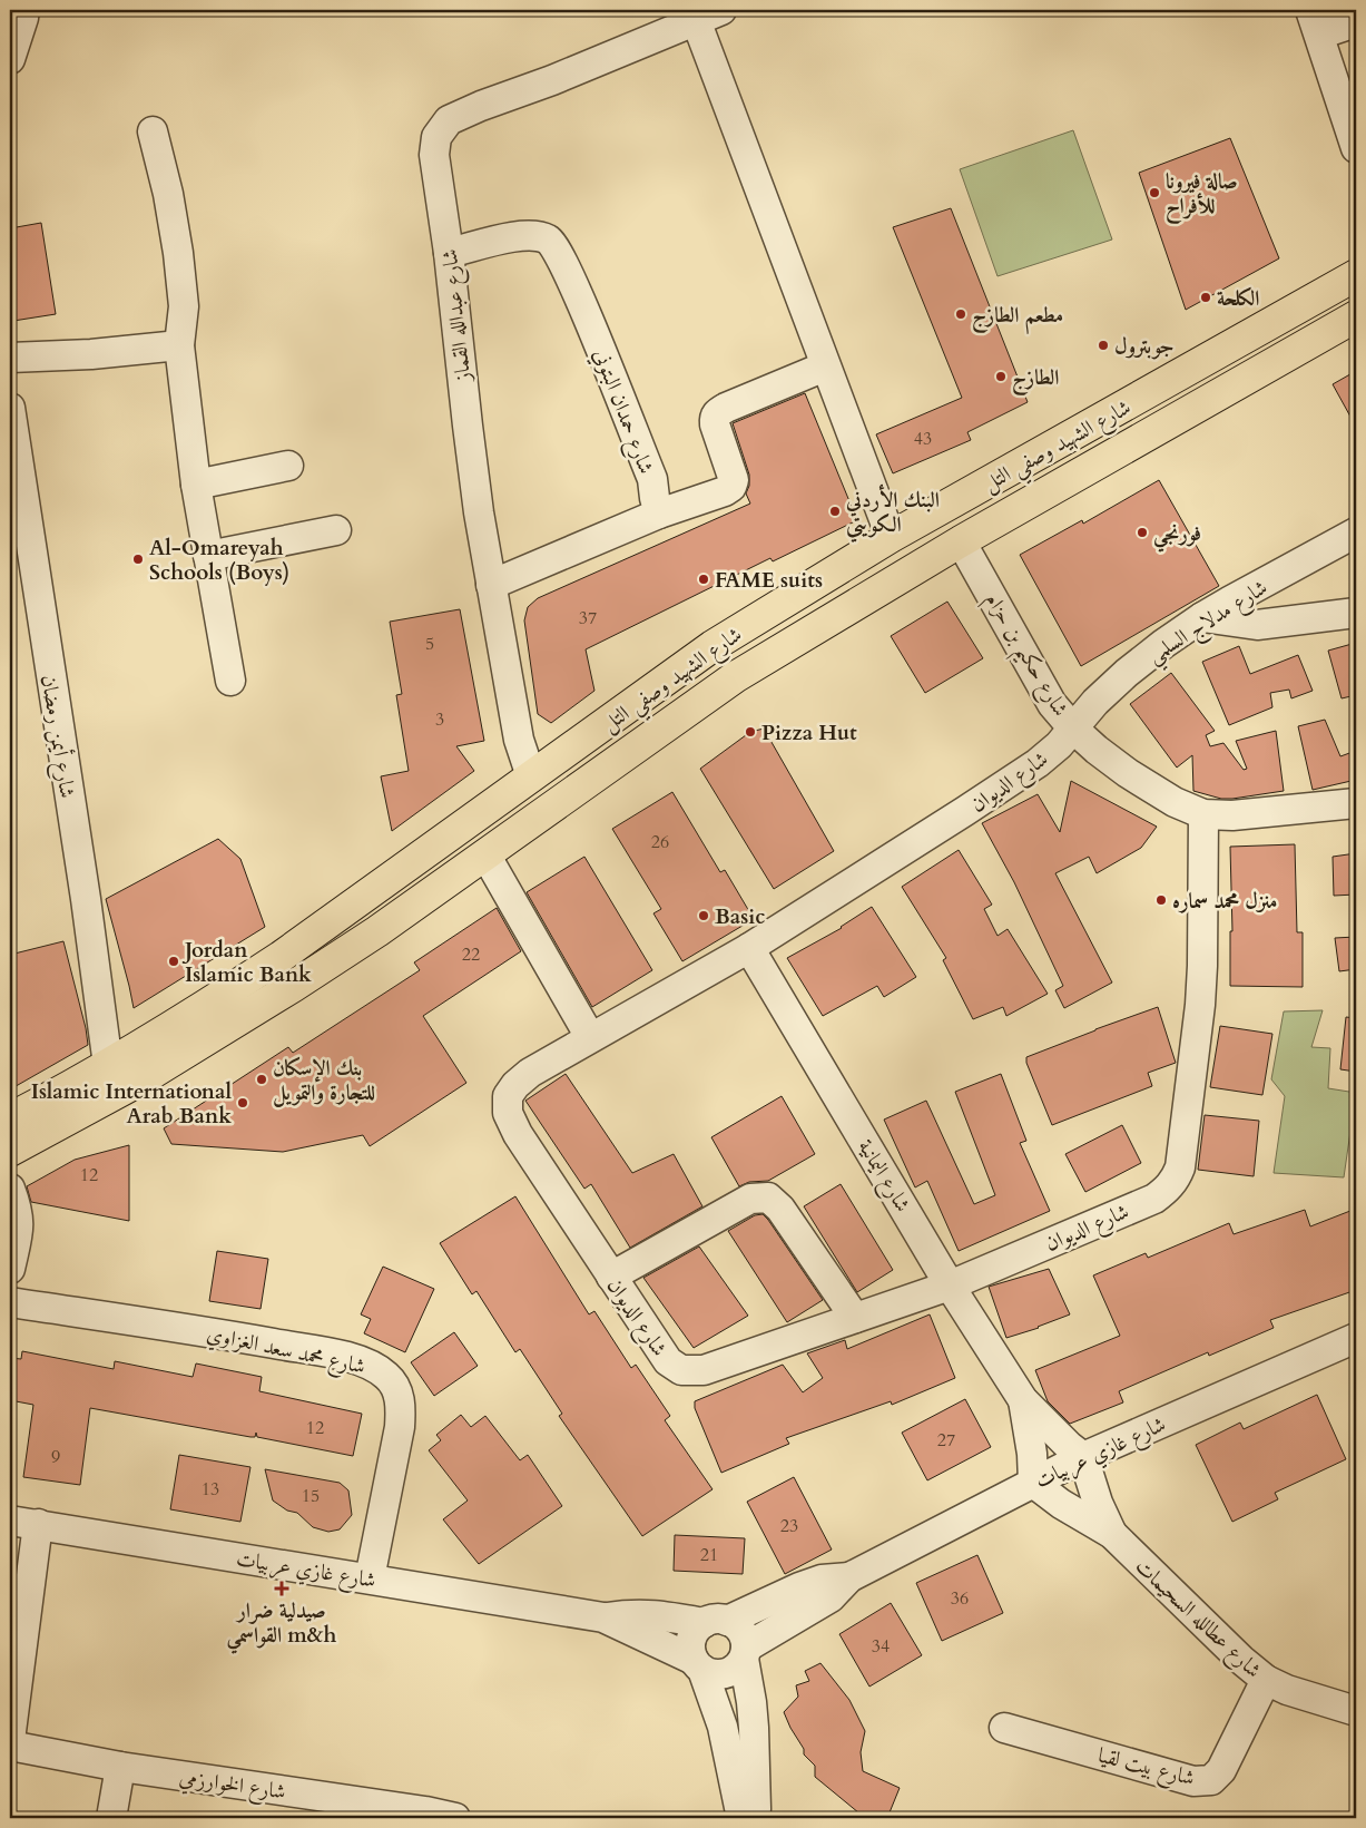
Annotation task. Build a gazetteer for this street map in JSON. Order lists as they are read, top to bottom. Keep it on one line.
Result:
{"streets":{"main road":["شارع الشهيد وصفي التل"],"street":["شارع عبدالله القماز","شارع حمدان البتوني","شارع مدلاج السلمي","شارع حكيم بن حزام","شارع أيمن رمضان","شارع الديوان","شارع اليمانية","شارع محمد سعد الغزاوي","شارع غازي عربيات","شارع عطالله السحيمات","شارع بيت لقيا","شارع الخوارزمي"]},"crossings":[["شارع عبدالله القماز","شارع حمدان البتوني"],["شارع عبدالله القماز","شارع الشهيد وصفي التل"],["شارع الشهيد وصفي التل","شارع حكيم بن حزام"],["شارع الشهيد وصفي التل","شارع أيمن رمضان"],["شارع مدلاج السلمي","شارع حكيم بن حزام"],["شارع مدلاج السلمي","شارع الديوان"],["شارع حكيم بن حزام","شارع الديوان"],["شارع الديوان","شارع اليمانية"],["شارع اليمانية","شارع غازي عربيات"],["شارع اليمانية","شارع عطالله السحيمات"],["شارع محمد سعد الغزاوي","شارع غازي عربيات"],["شارع غازي عربيات","شارع عطالله السحيمات"],["شارع عطالله السحيمات","شارع بيت لقيا"]],"places":{"other":["صالة فيرونا للأفراح","الكلحة","مطعم الطازج","جوبترول","الطازج","البنك الأردني الكويتي","فورنجي","Al-Omareyah Schools (Boys)","FAME suits","Pizza Hut","منزل محمد سماره","Basic","Jordan Islamic Bank","بنك الإسكان للتجارة والتمويل","Islamic International Arab Bank"],"health":["صيدلية ضرار القواسمي m&h"]},"house_numbers":["43","37","5","3","26","22","12","12","27","9","13","15","23","21","36","34"]}
